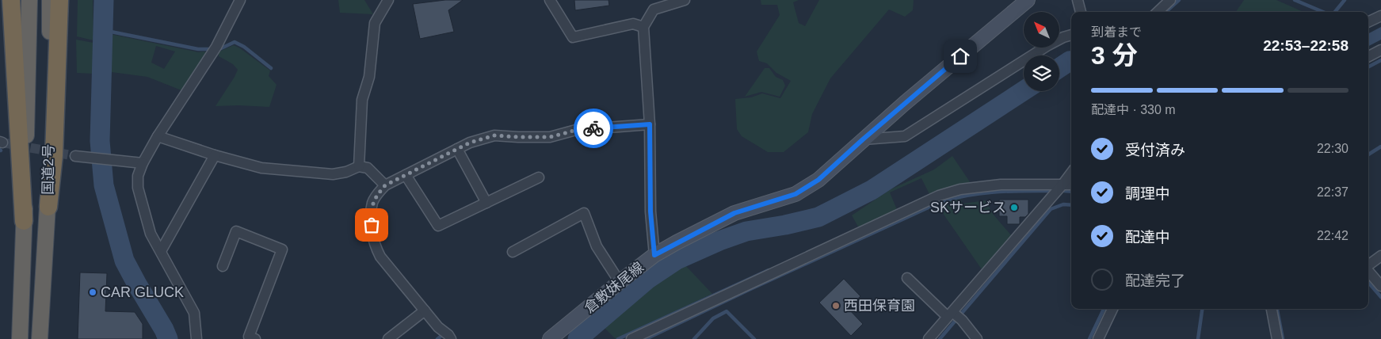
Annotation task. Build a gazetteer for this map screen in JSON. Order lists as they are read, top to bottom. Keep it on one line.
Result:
{"streets":{"highway":["国道2号"],"main road":["倉敷妹尾線"]},"places":["SKサービス","CAR GLUCK","西田保育園"],"north":"top left","page":{"heading":["3 分","到着まで","22:53–22:58"],"bar":"配達中 · 330 m","list":[["受付済み","22:30"],["調理中","22:37"],["配達中","22:42"],"配達完了"]}}
